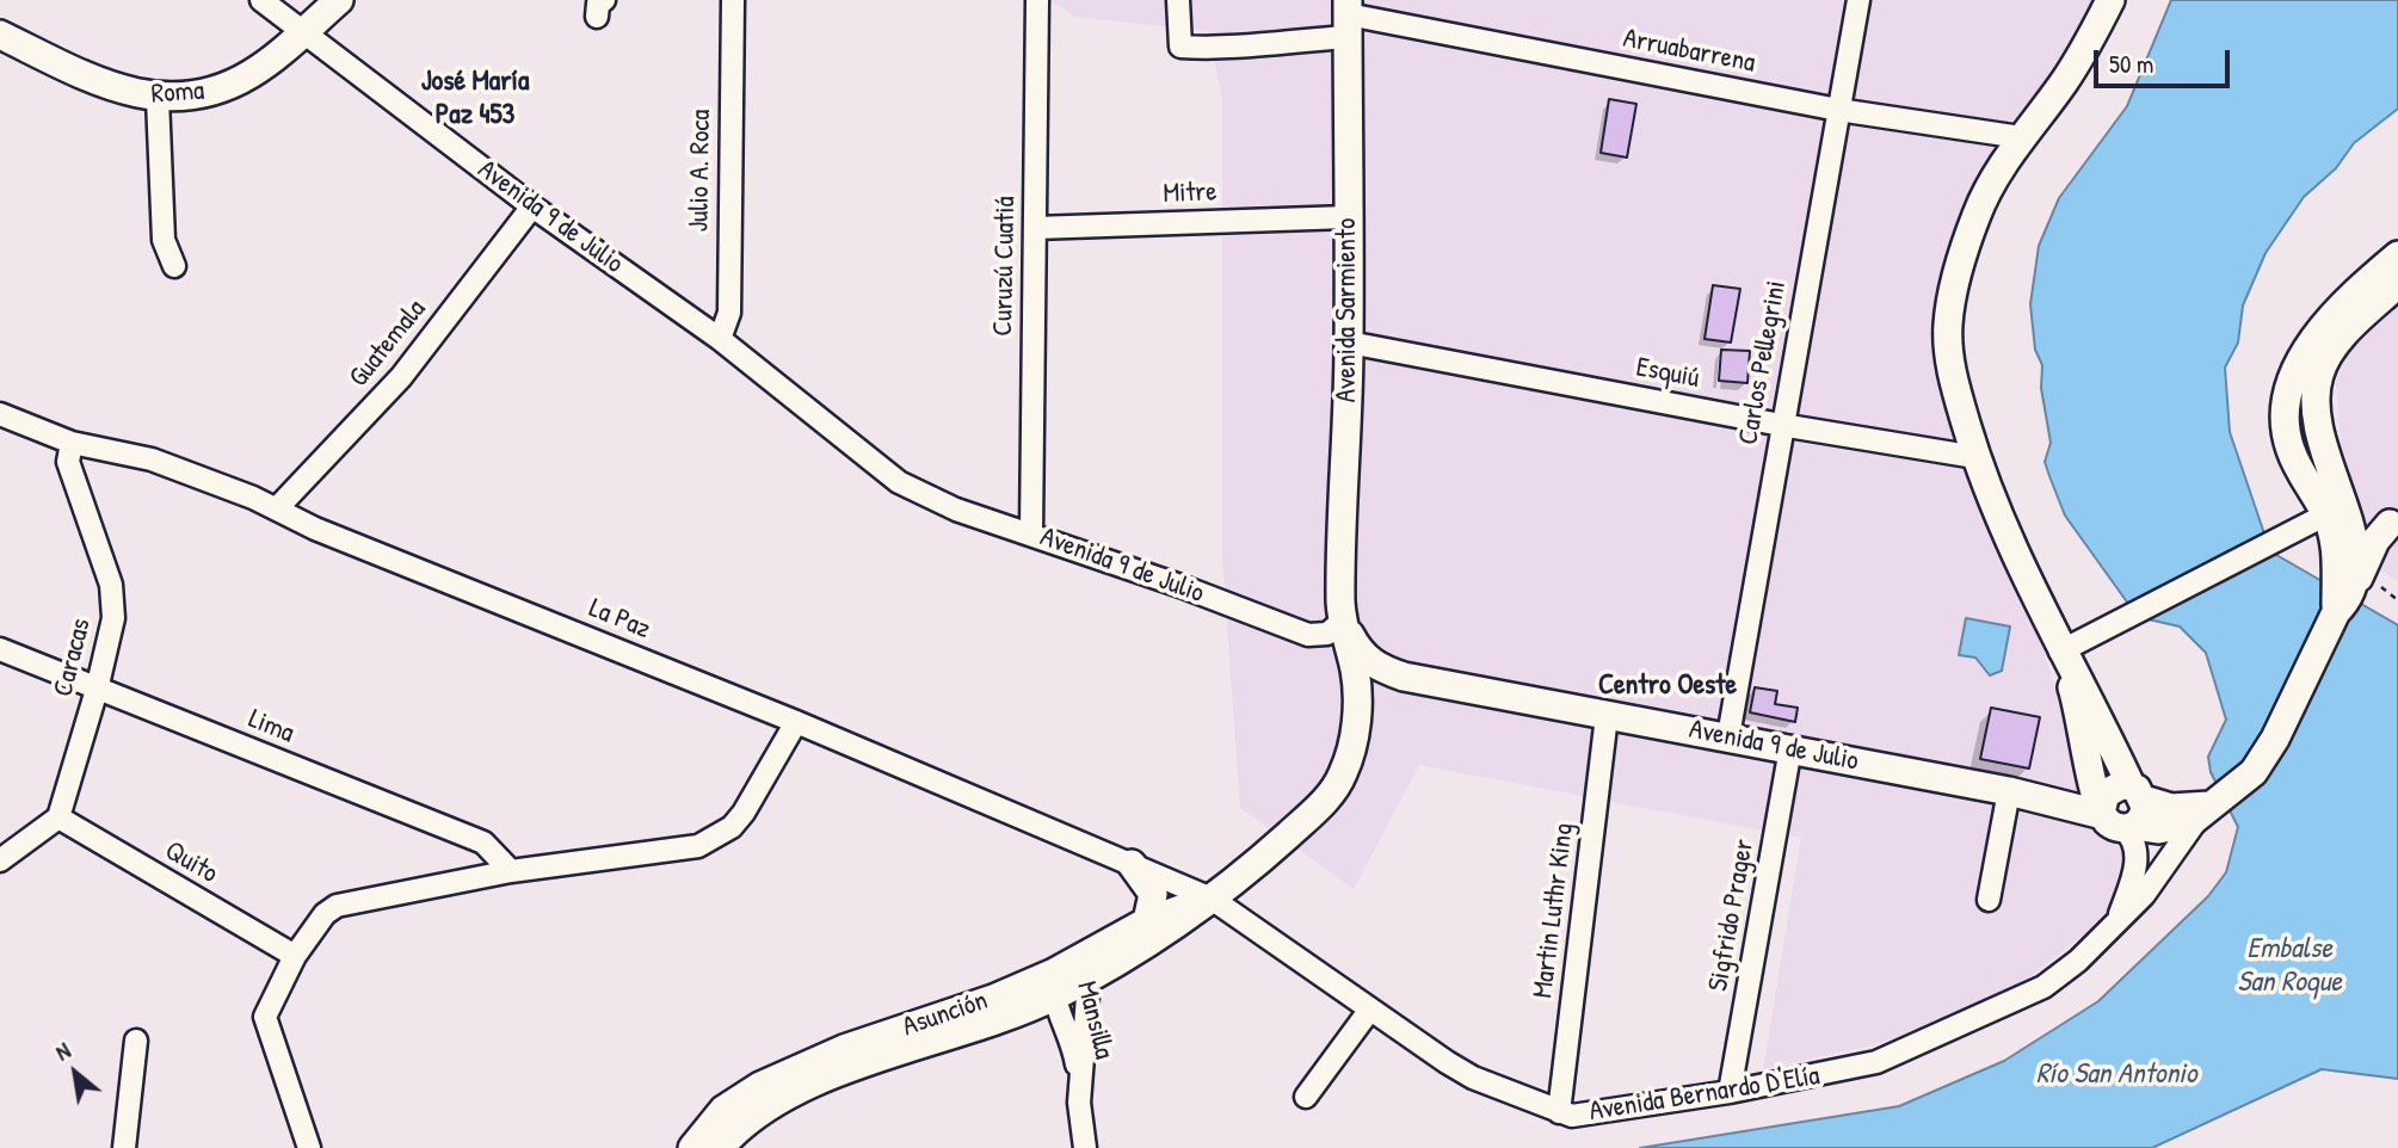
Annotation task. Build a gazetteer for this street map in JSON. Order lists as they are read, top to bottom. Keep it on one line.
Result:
{"streets":{"main road":["Roma","Avenida 9 de Julio","Avenida Sarmiento","Asunción"],"street":["Arruabarrena","Julio A. Roca","Mitre","Curuzú Cuatiá","Guatemala","Carlos Pellegrini","Esquiú","La Paz","Caracas","Lima","Quito","Martin Luthr King","Sigfrido Prager","Mansilla","Avenida Bernardo D'Elía"]},"crossings":[["Arruabarrena","Avenida Sarmiento"],["Arruabarrena","Carlos Pellegrini"],["Roma","Avenida 9 de Julio"],["Julio A. Roca","Avenida 9 de Julio"],["Mitre","Curuzú Cuatiá"],["Mitre","Avenida Sarmiento"],["Avenida 9 de Julio","Curuzú Cuatiá"],["Avenida 9 de Julio","Avenida Sarmiento"],["Avenida 9 de Julio","Guatemala"],["Avenida 9 de Julio","Carlos Pellegrini"],["Avenida 9 de Julio","Martin Luthr King"],["Avenida 9 de Julio","Sigfrido Prager"],["Avenida 9 de Julio","Asunción"],["Avenida 9 de Julio","Avenida Bernardo D'Elía"],["Avenida Sarmiento","Esquiú"],["Avenida Sarmiento","Asunción"],["Guatemala","La Paz"],["Carlos Pellegrini","Esquiú"],["La Paz","Caracas"],["La Paz","Asunción"],["La Paz","Avenida Bernardo D'Elía"],["Caracas","Lima"],["Caracas","Quito"],["Martin Luthr King","Avenida Bernardo D'Elía"],["Sigfrido Prager","Avenida Bernardo D'Elía"],["Asunción","Mansilla"],["Asunción","Avenida Bernardo D'Elía"]],"districts":["José María Paz 453","Centro Oeste"],"water":["Embalse San Roque","Río San Antonio"],"scale_bar":"50 m","north":"top left"}
